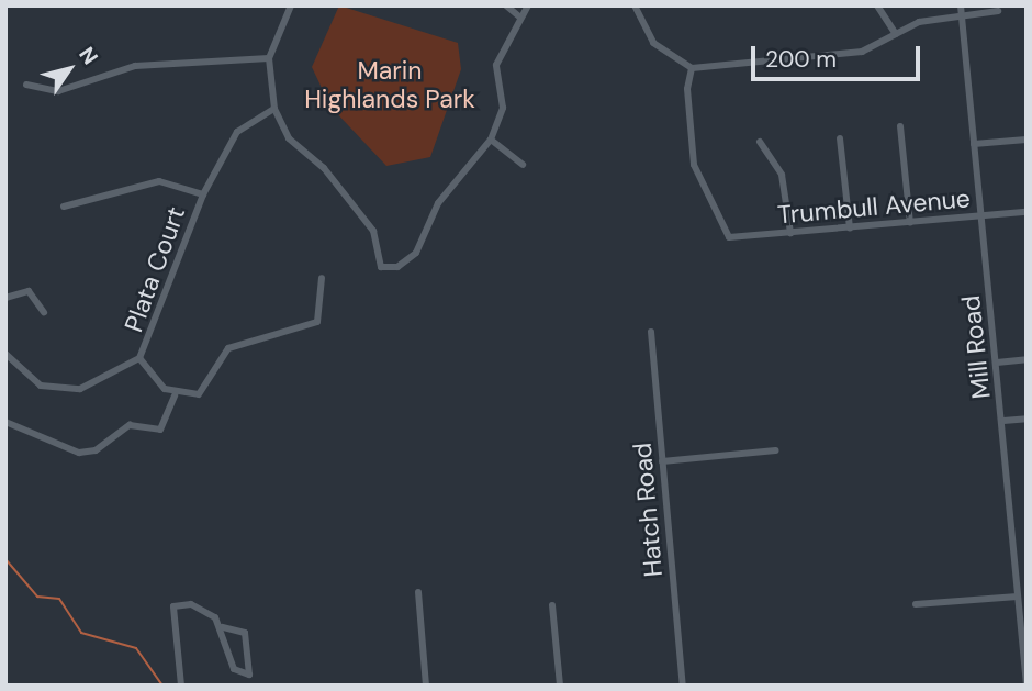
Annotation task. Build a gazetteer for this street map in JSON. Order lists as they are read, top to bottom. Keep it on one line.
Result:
{"streets":{"street":["Trumbull Avenue","Plata Court","Mill Road","Hatch Road"]},"crossings":[["Trumbull Avenue","Mill Road"]],"parks":["Marin Highlands Park"],"scale_bar":"200 m","north":"top right"}
